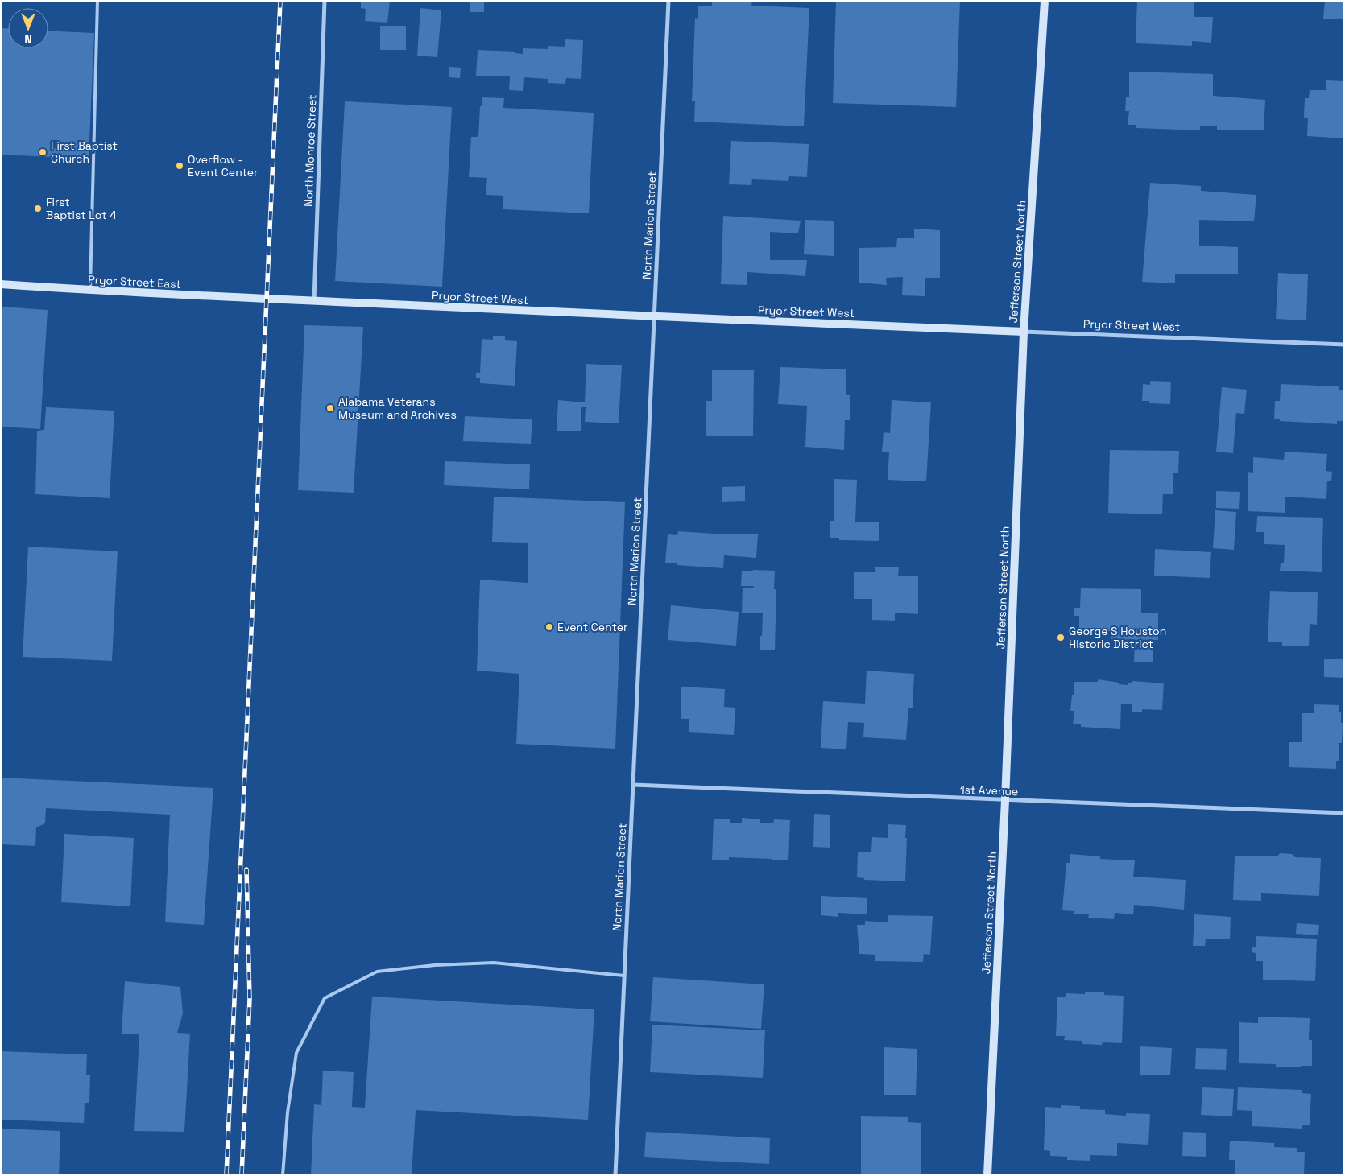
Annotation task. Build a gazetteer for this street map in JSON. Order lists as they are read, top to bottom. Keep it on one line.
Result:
{"streets":{"main road":["Jefferson Street North","Pryor Street East","Pryor Street West"],"street":["North Monroe Street","North Marion Street","1st Avenue"]},"crossings":[["North Monroe Street","Pryor Street West"],["North Marion Street","Pryor Street West"],["North Marion Street","1st Avenue"],["Jefferson Street North","Pryor Street West"],["Jefferson Street North","1st Avenue"],["Pryor Street East","Pryor Street West"]],"places":["First Baptist Church","Overflow - Event Center","First Baptist Lot 4","Alabama Veterans Museum and Archives","Event Center","George S Houston Historic District"],"north":"bottom"}
